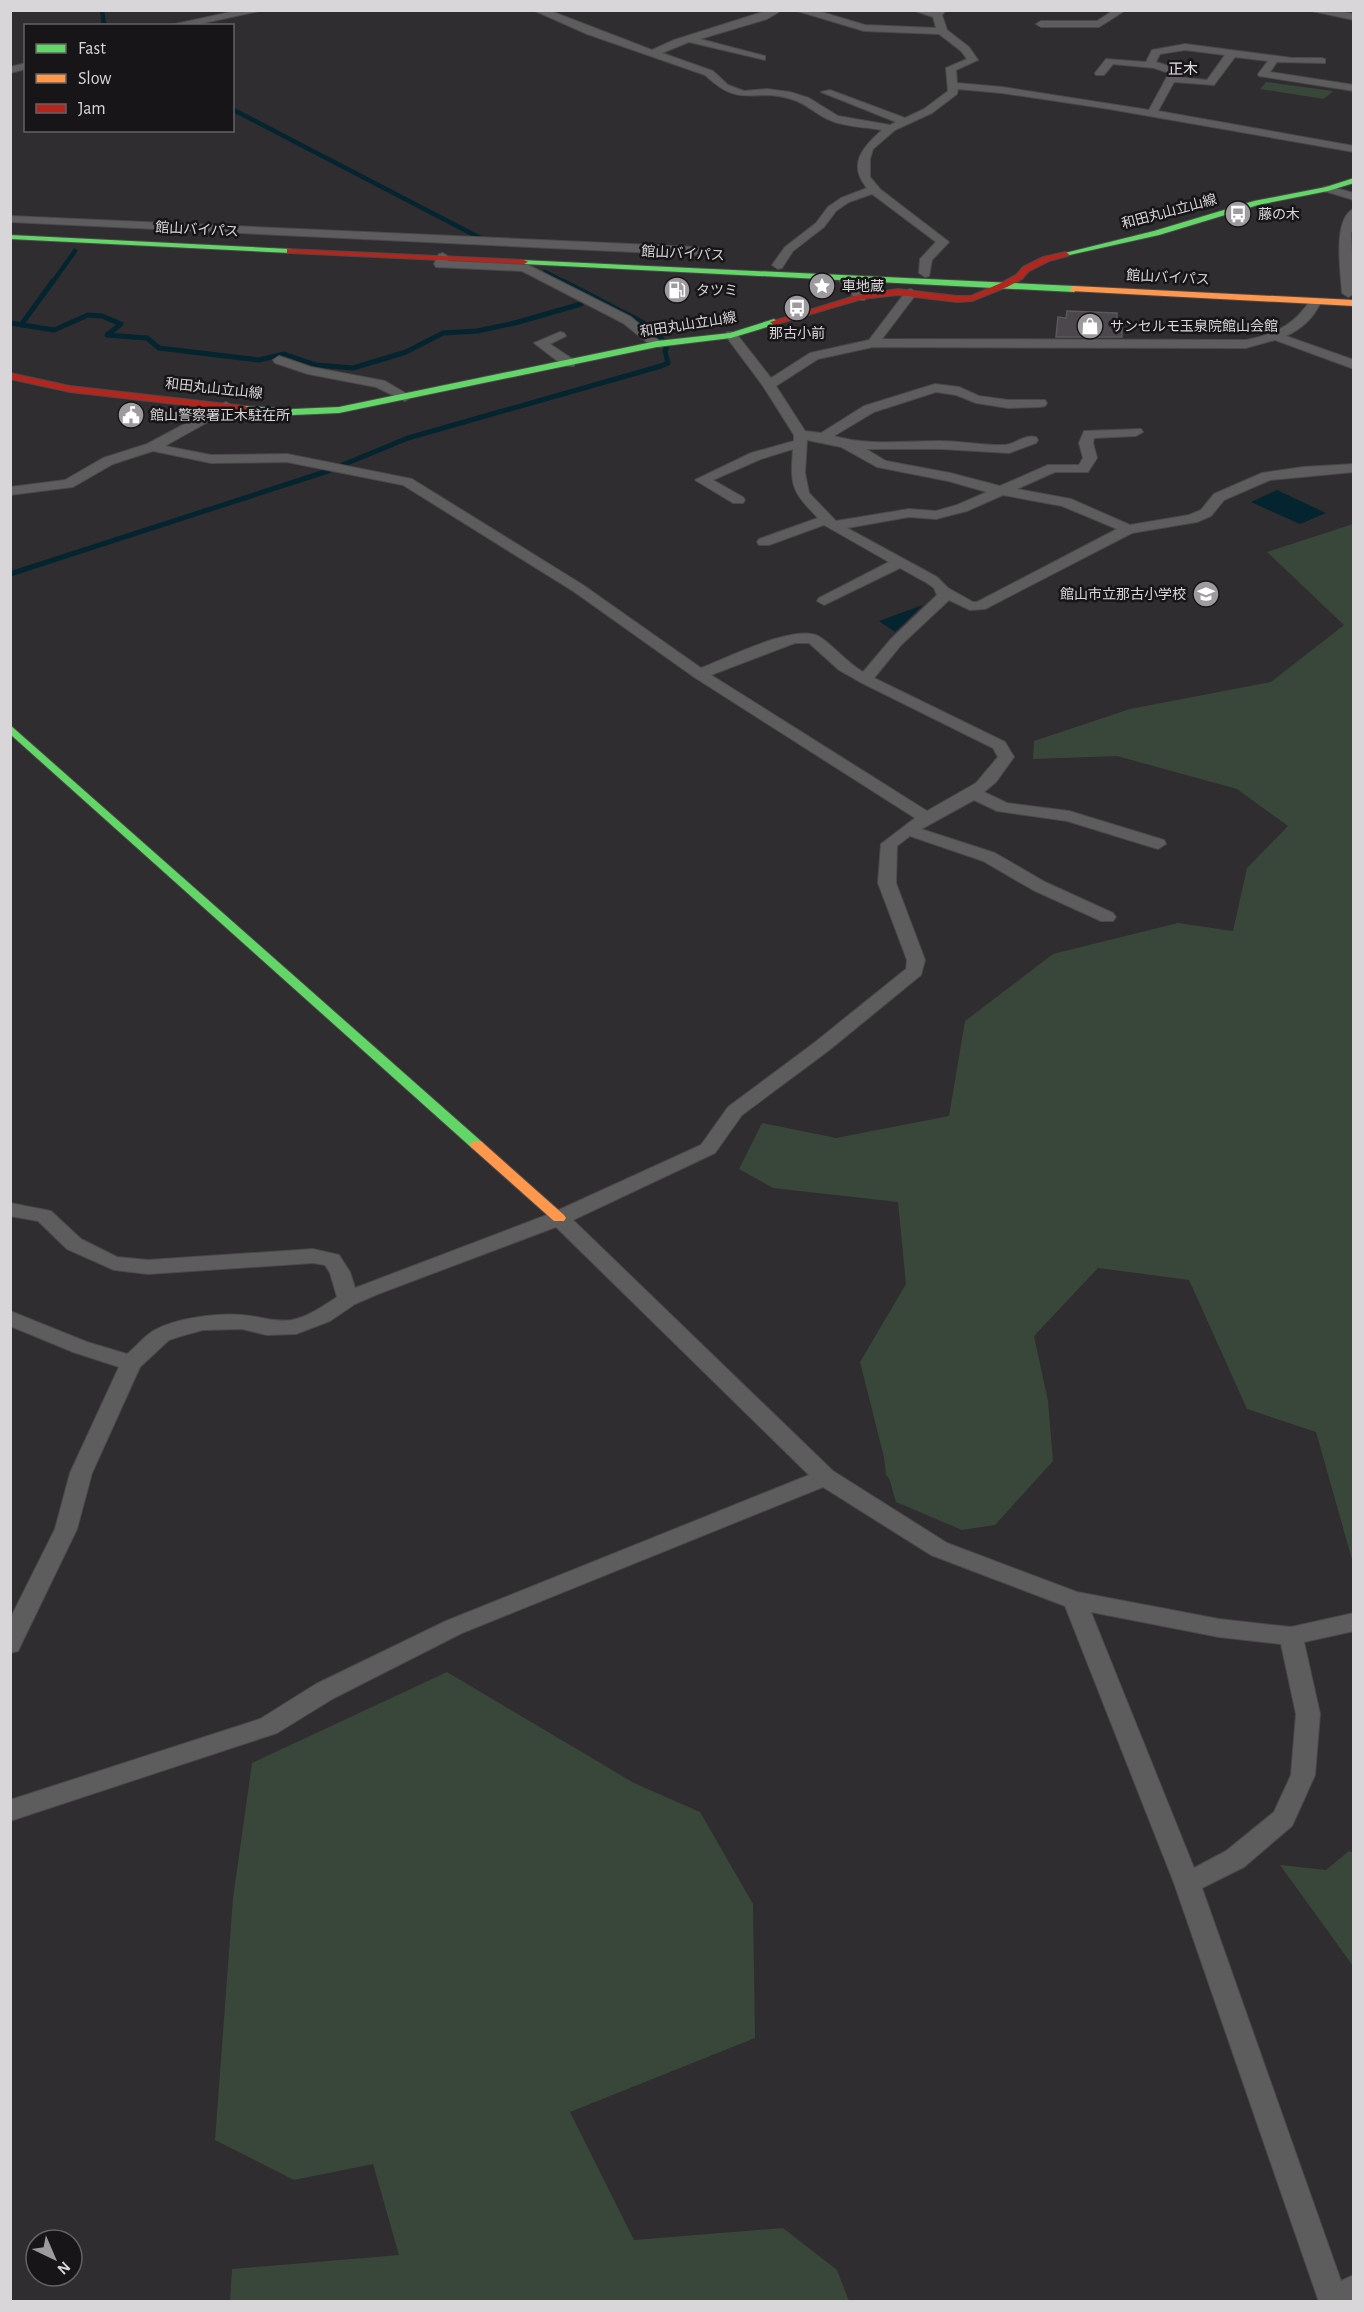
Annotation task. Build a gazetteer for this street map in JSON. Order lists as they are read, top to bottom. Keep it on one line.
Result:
{"streets":{"main road":["和田丸山立山線","館山バイパス"]},"crossings":[["和田丸山立山線","館山バイパス"]],"districts":["正木"],"places":{"bus stop":["藤の木","那古小前"],"place":["車地蔵"],"fuel station":["タツミ"],"shop":["サンセルモ玉泉院館山会館"],"public building":["館山警察署正木駐在所"],"school or university":["館山市立那古小学校"]},"legend":["Fast","Slow","Jam"],"north":"bottom right"}
